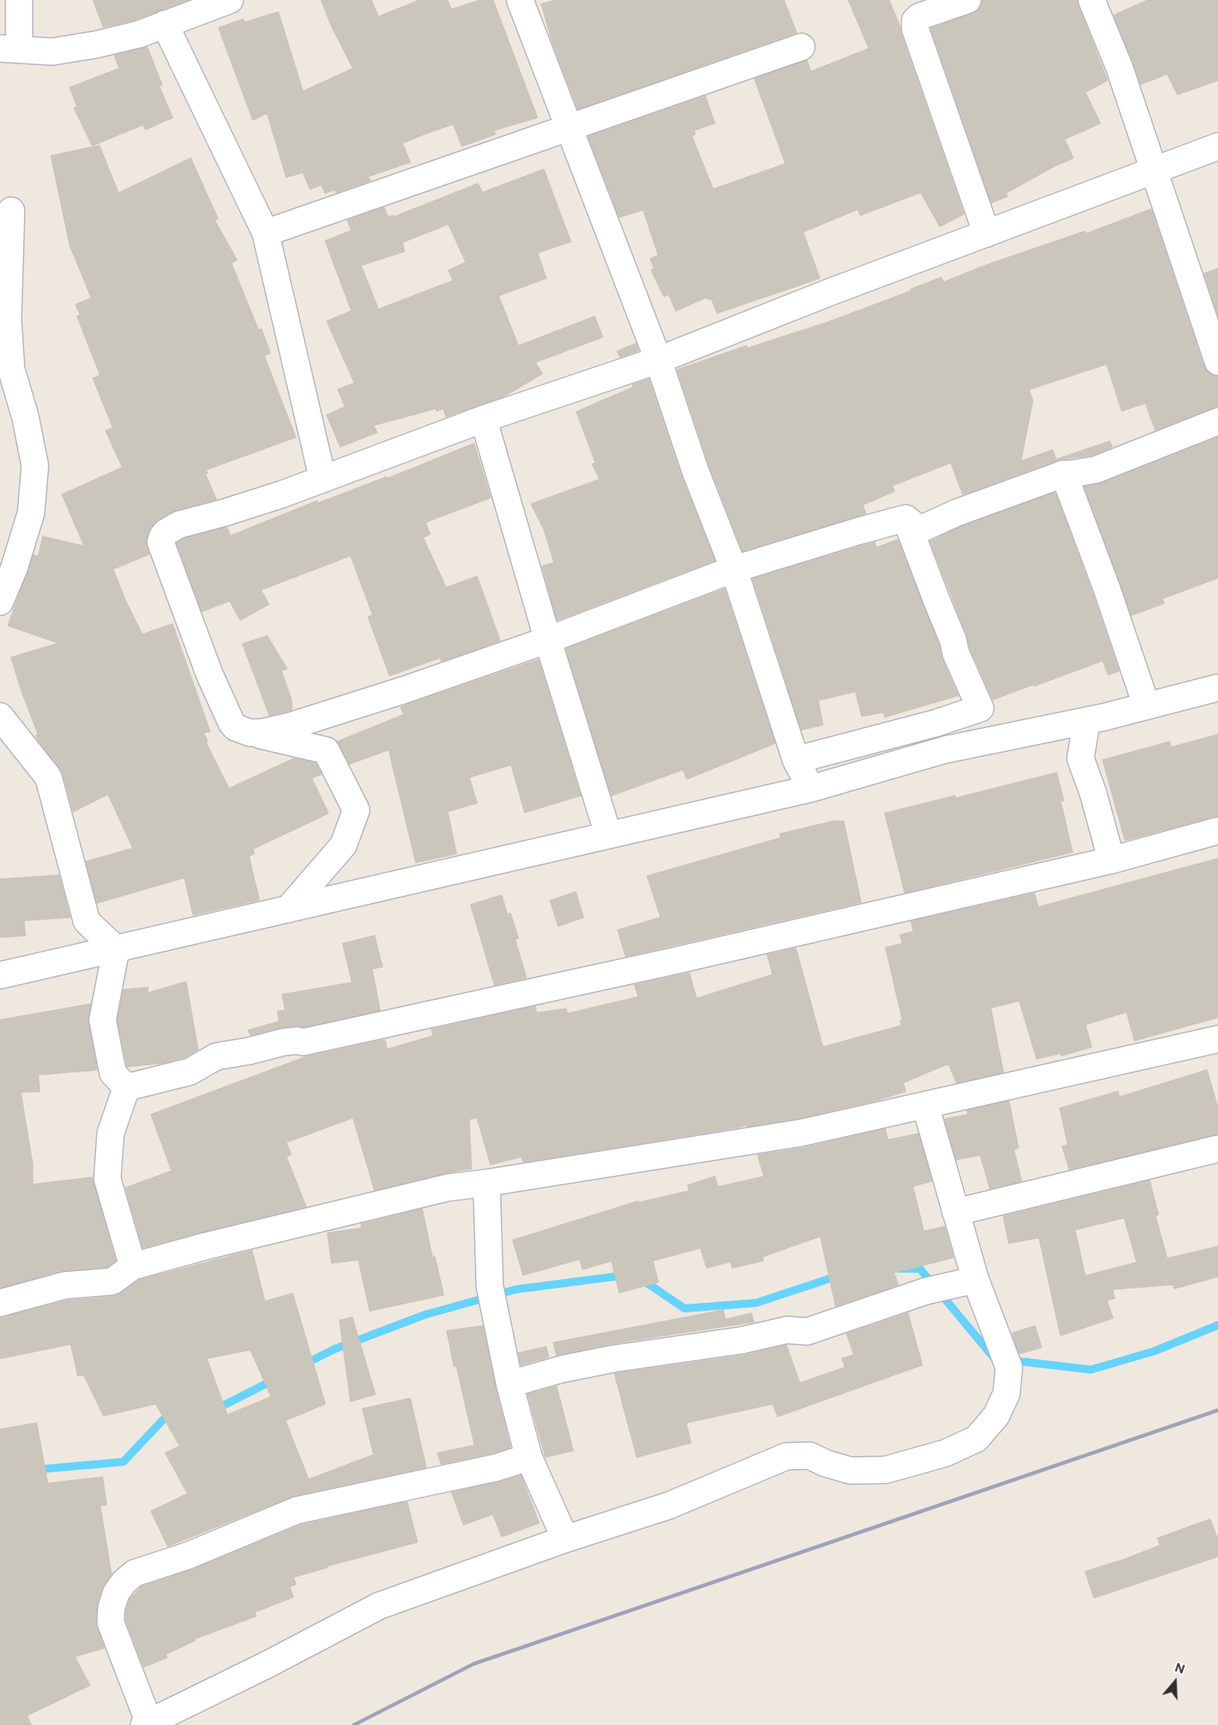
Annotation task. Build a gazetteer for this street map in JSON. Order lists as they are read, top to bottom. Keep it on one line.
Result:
{"north":"top"}
